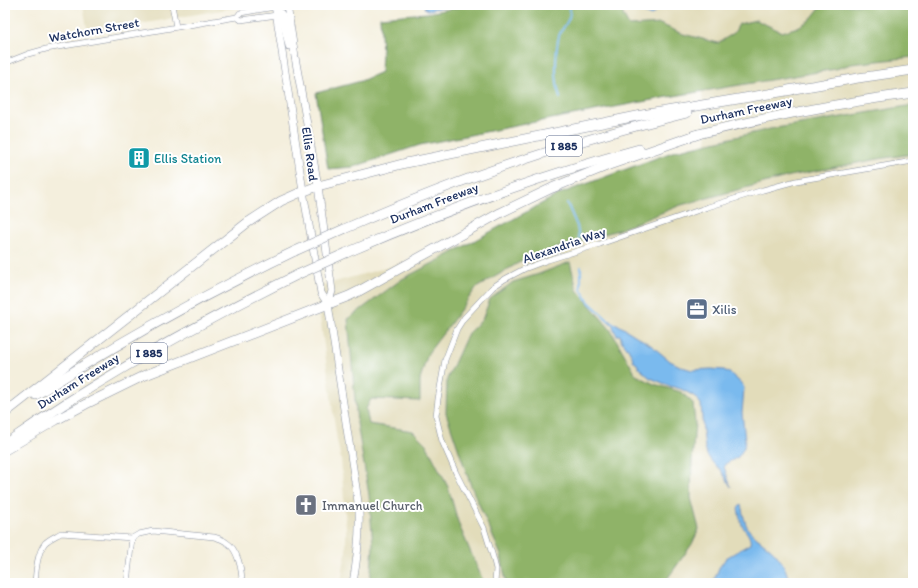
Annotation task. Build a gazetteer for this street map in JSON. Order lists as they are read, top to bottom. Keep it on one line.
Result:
{"streets":{"highway":["Durham Freeway","I 885"],"main road":["Ellis Road"],"street":["Watchorn Street","Alexandria Way"]},"crossings":[["Watchorn Street","Ellis Road"]],"places":{"building":["Ellis Station"],"office":["Xilis"],"church":["Immanuel Church"]}}
